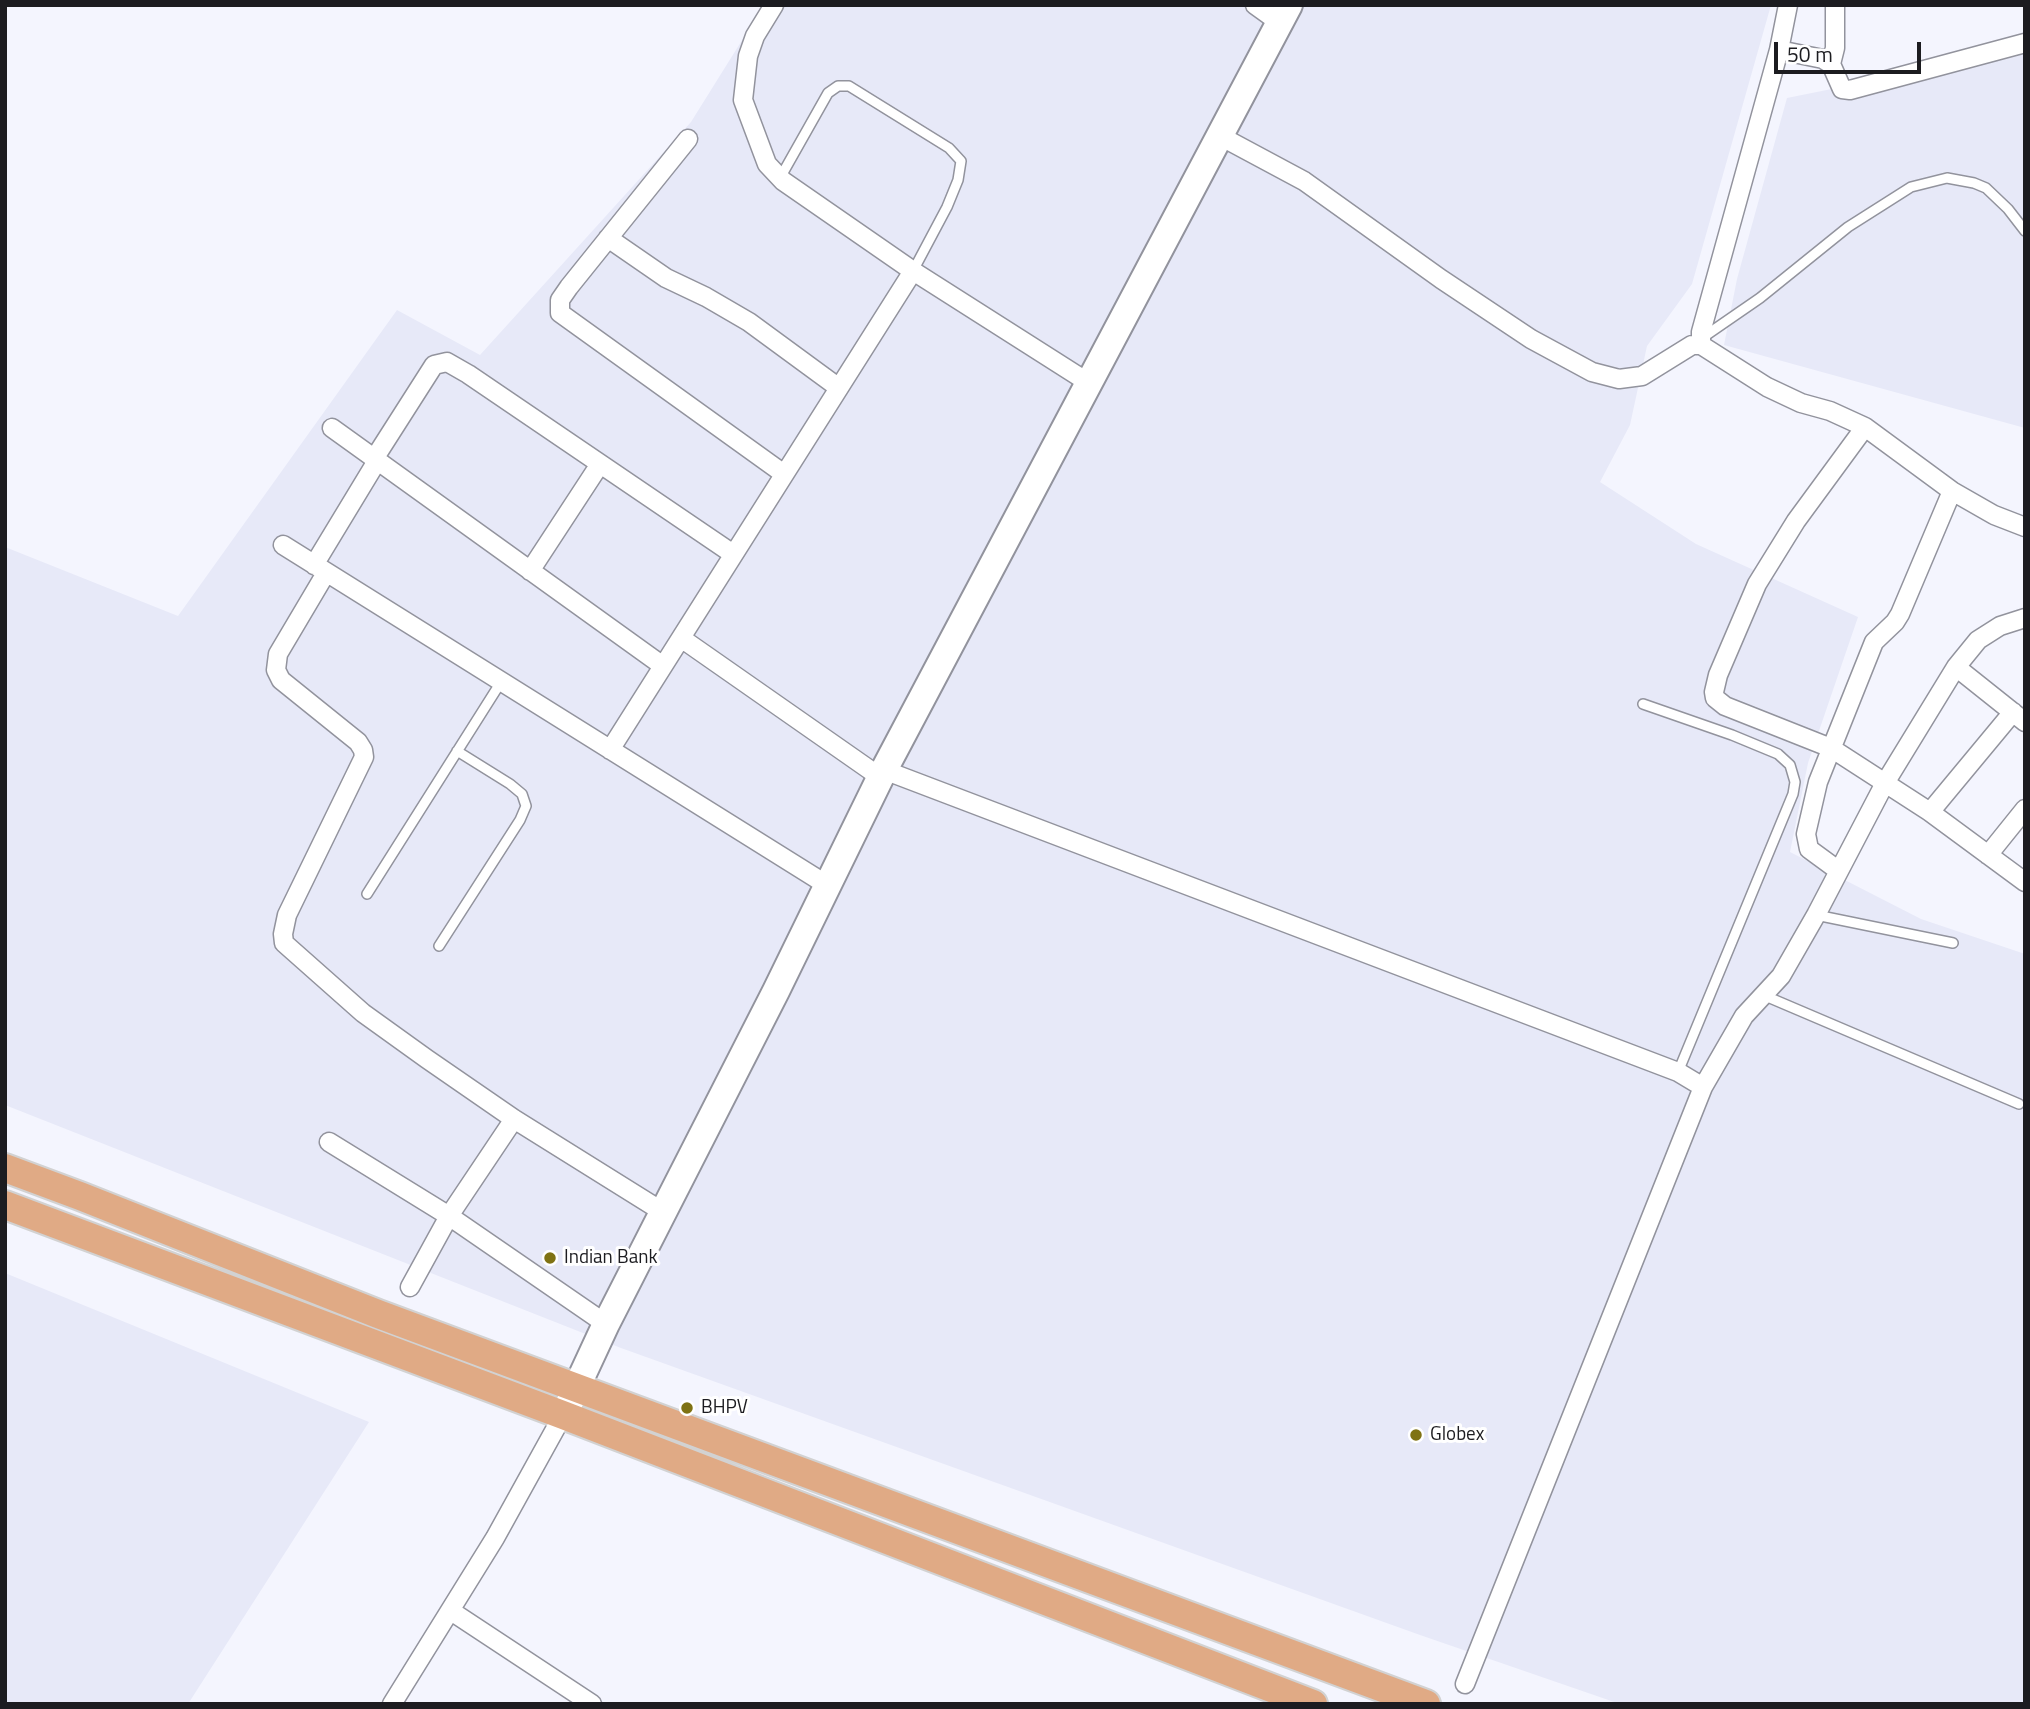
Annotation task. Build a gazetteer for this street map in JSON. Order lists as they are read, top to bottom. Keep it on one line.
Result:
{"places":["Indian Bank","BHPV","Globex"],"scale_bar":"50 m"}
